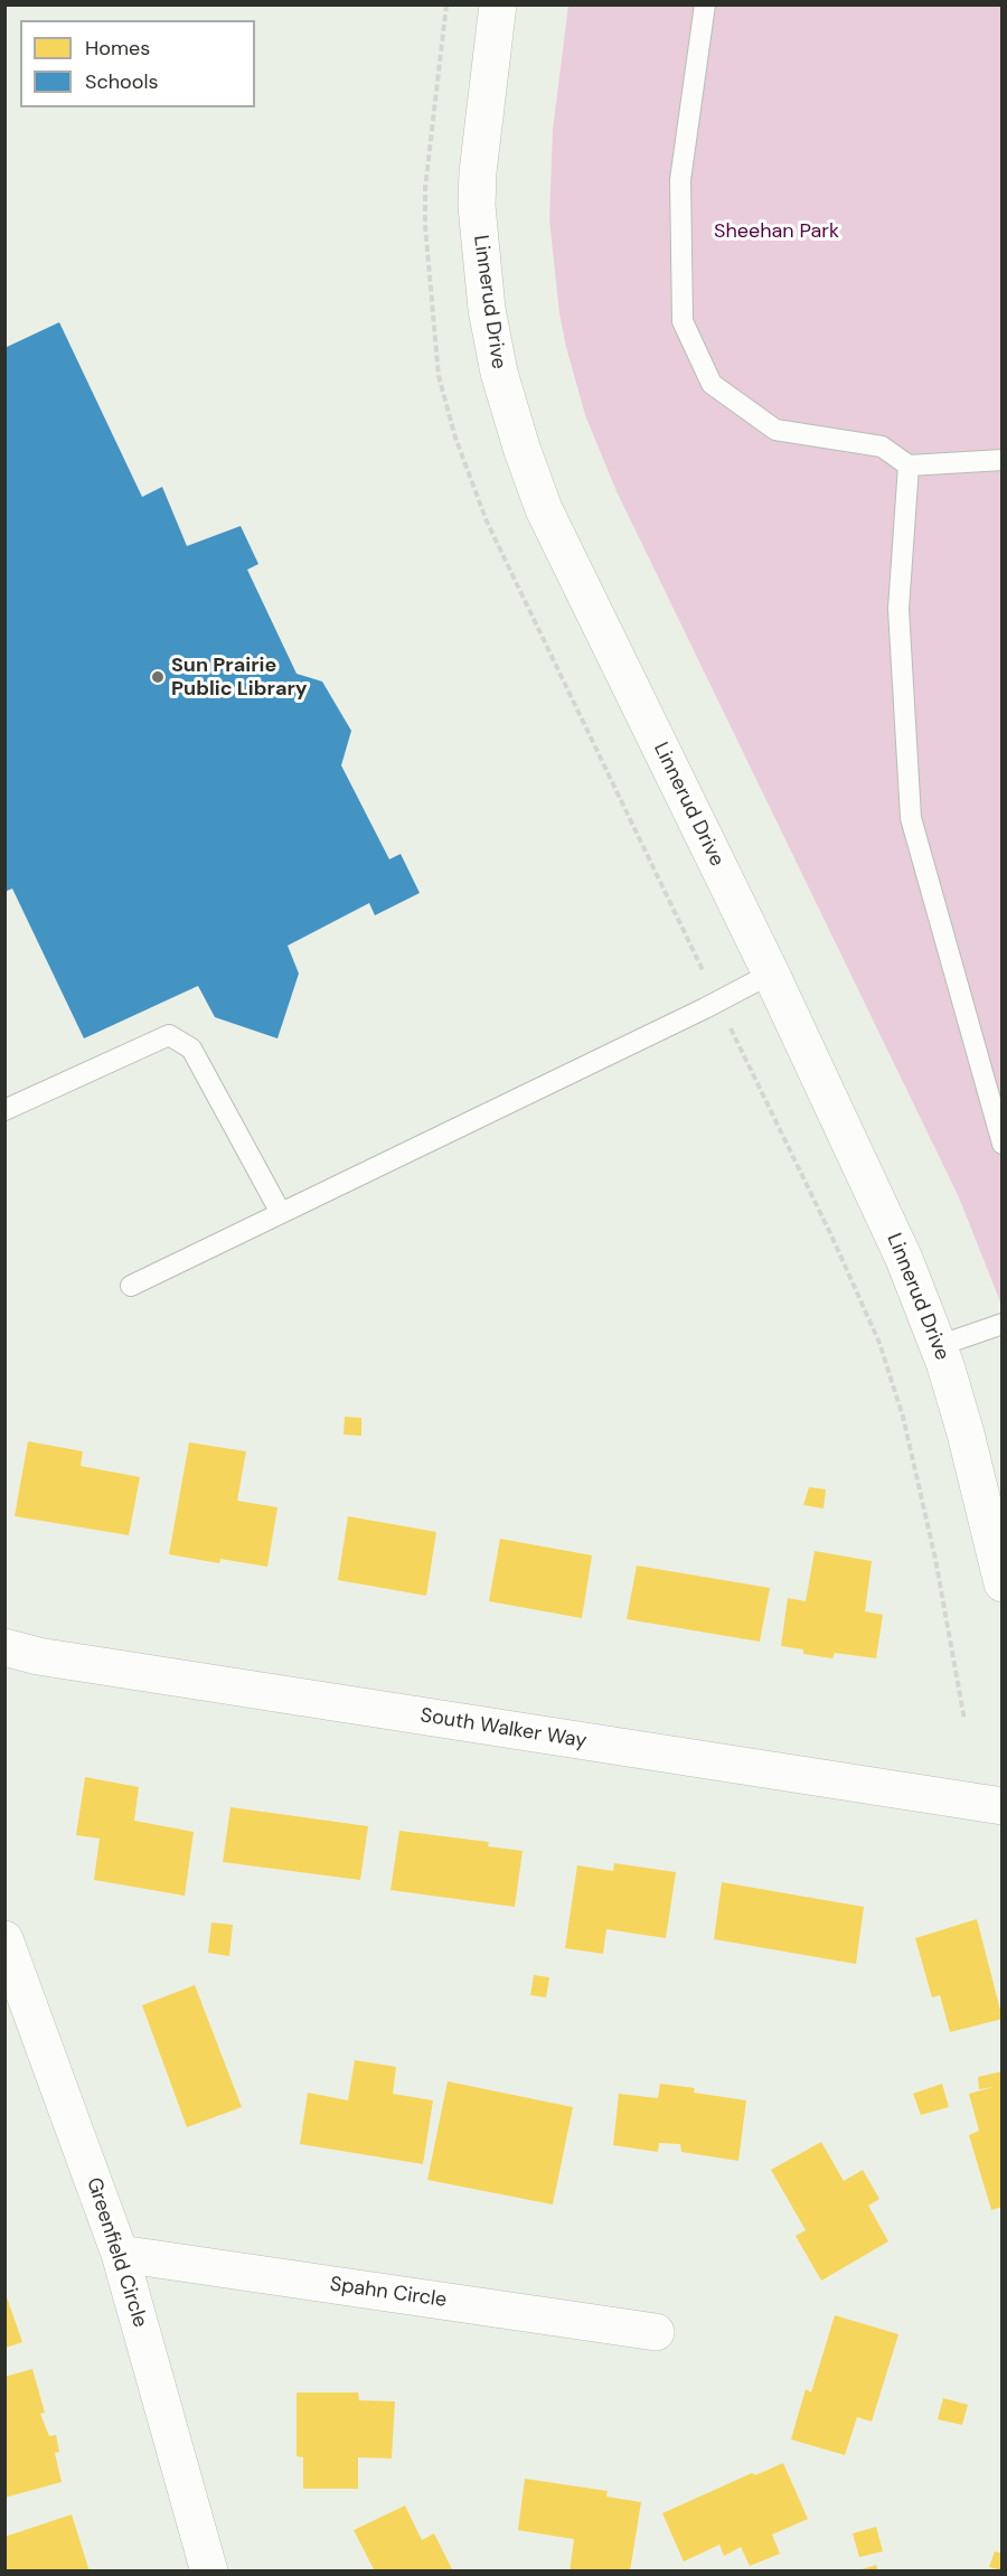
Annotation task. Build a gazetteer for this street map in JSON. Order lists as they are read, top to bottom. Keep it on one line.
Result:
{"streets":{"street":["Linnerud Drive","South Walker Way","Greenfield Circle","Spahn Circle"]},"crossings":[["Greenfield Circle","Spahn Circle"]],"parks":["Sheehan Park"],"places":["Sun Prairie Public Library"],"legend":["Homes","Schools"]}
